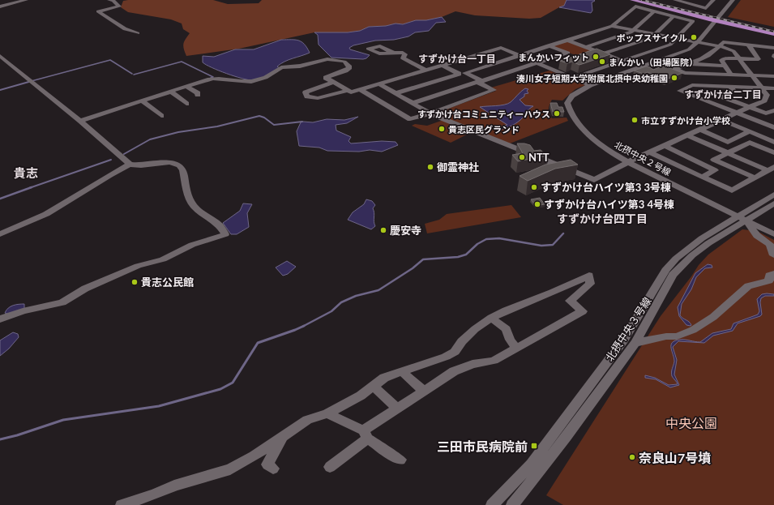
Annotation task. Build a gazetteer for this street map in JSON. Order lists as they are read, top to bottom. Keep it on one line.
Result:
{"streets":{"street":["北摂中央２号線","北摂中央３号線"]},"crossings":[["北摂中央２号線","北摂中央３号線"]],"districts":["すずかけ台一丁目","すずかけ台二丁目","貴志","すずかけ台四丁目"],"parks":["中央公園"],"places":{"other":["ポップスサイクル","まんかいフィット","まんかい（田場医院）","湊川女子短期大学附属北摂中央幼稚園","すずかけ台コミュニティーハウス","市立すずかけ台小学校","貴志区民グランド","NTT","御霊神社","すずかけ台ハイツ第3 3号棟","すずかけ台ハイツ第3 4号棟","慶安寺","貴志公民館","奈良山7号墳"],"transit":["三田市民病院前"]}}
